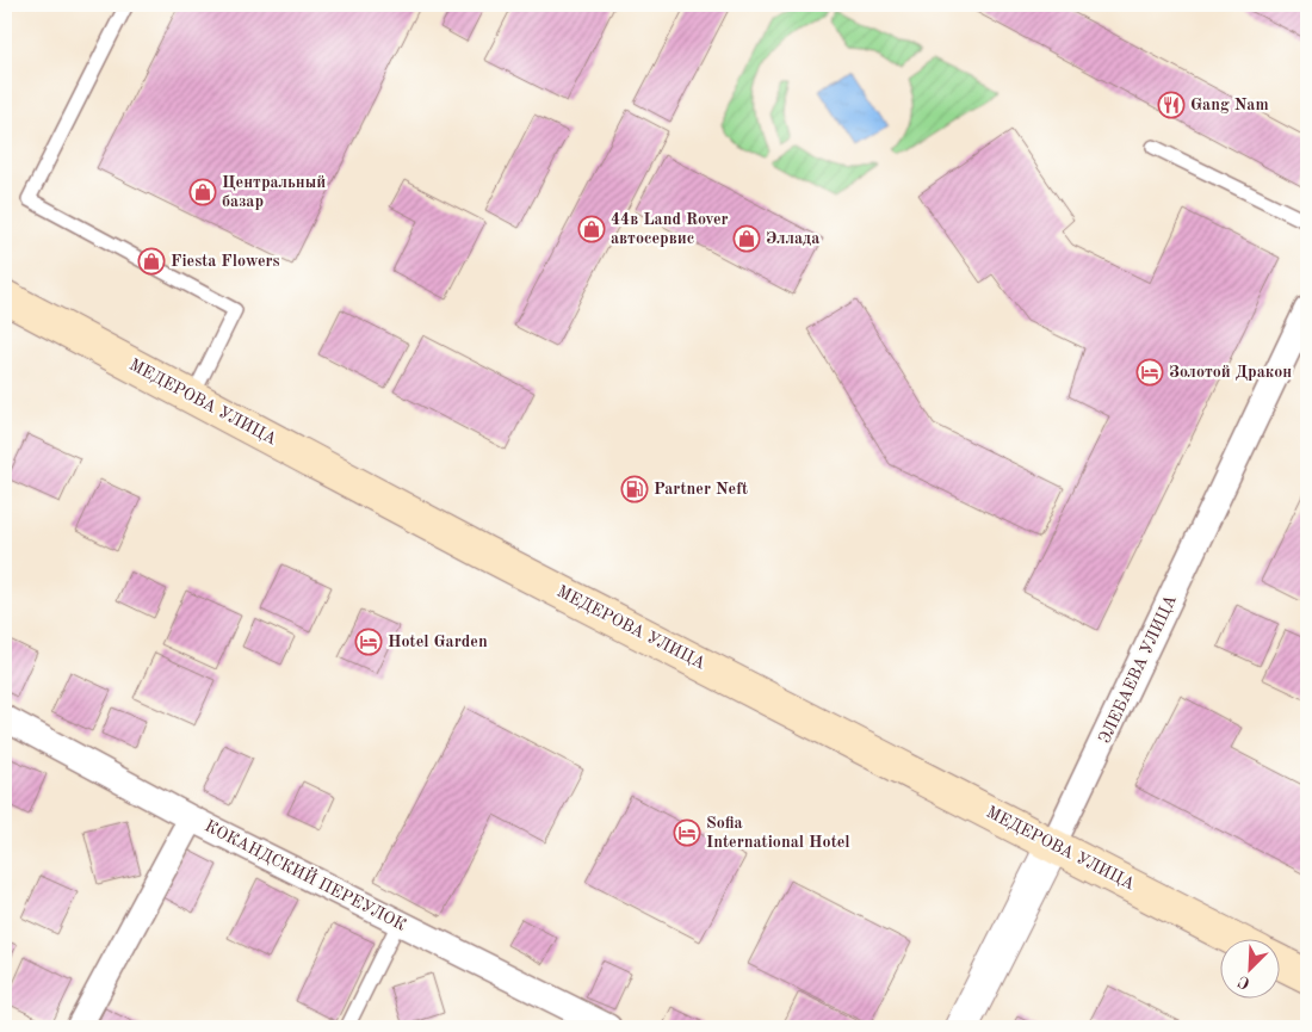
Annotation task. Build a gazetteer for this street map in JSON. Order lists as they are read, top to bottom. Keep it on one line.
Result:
{"streets":{"main road":["МЕДЕРОВА УЛИЦА"],"street":["ЭЛЕБАЕВА УЛИЦА","КОКАНДСКИЙ ПЕРЕУЛОК"]},"crossings":[["МЕДЕРОВА УЛИЦА","ЭЛЕБАЕВА УЛИЦА"]],"places":{"restaurant":["Gang Nam"],"shop":["Центральный базар","44в Land Rover автосервис","Эллада","Fiesta Flowers"],"hotel":["Золотой Дракон","Hotel Garden","Sofia International Hotel"],"fuel station":["Partner Neft"]},"north":"bottom left"}
